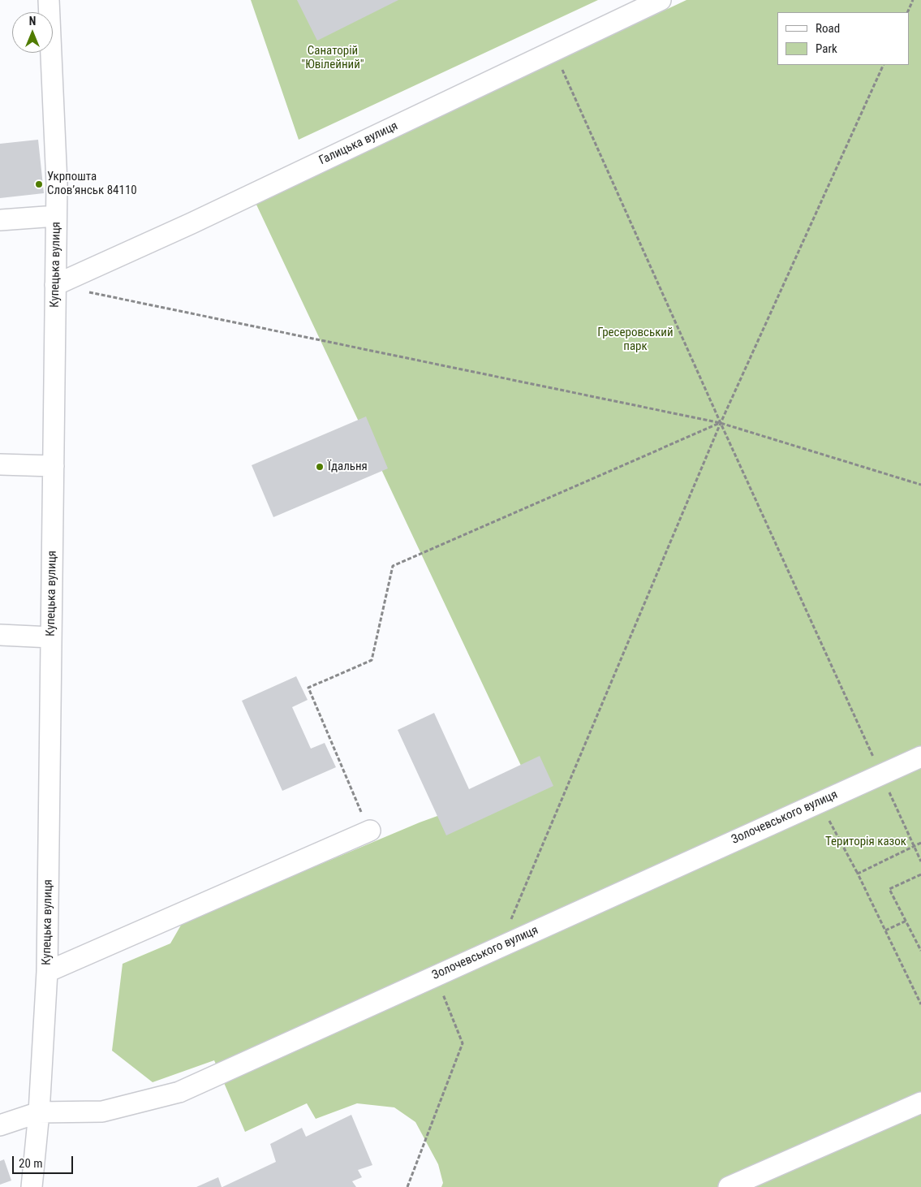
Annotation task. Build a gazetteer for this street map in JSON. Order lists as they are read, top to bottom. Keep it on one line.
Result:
{"streets":{"street":["Галицька вулиця","Купецька вулиця","Золочевського вулиця"]},"crossings":[["Галицька вулиця","Купецька вулиця"],["Купецька вулиця","Золочевського вулиця"]],"parks":["Санаторій \"Ювілейний\"","Гресеровський парк","Територія казок"],"places":["Укрпошта Слов’янськ 84110","Їдальня"],"legend":["Road","Park"],"scale_bar":"20 m","north":"top"}
